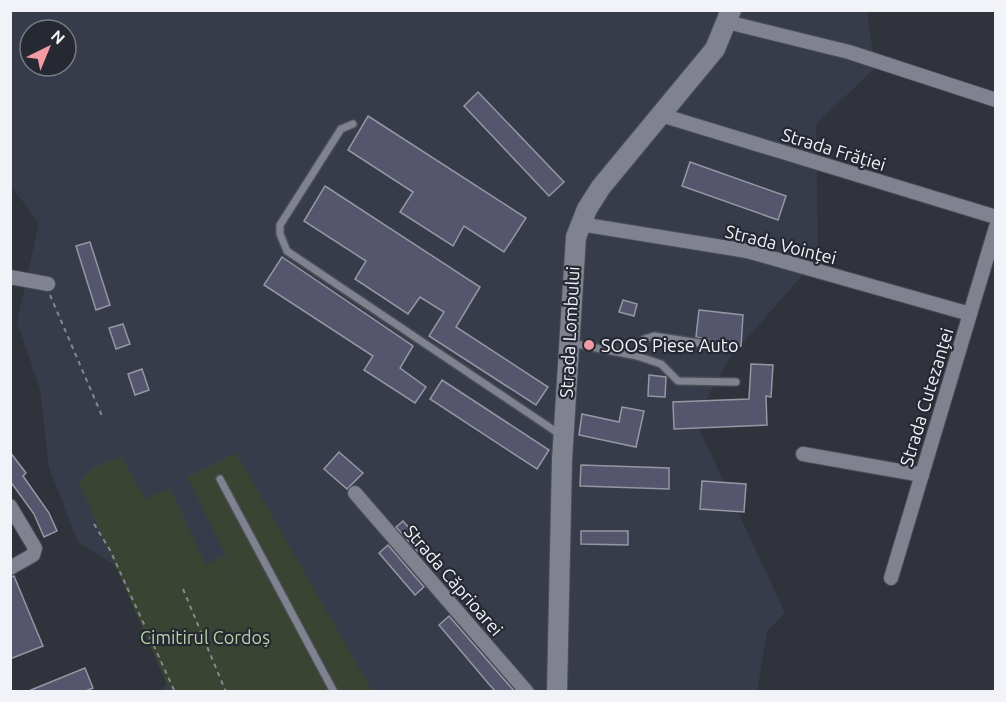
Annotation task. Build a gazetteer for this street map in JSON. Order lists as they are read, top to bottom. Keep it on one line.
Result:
{"streets":{"street":["Strada Frăției","Strada Voinței","Strada Lombului","Strada Cutezanței","Strada Căprioarei"]},"crossings":[["Strada Frăției","Strada Lombului"],["Strada Voinței","Strada Lombului"],["Strada Voinței","Strada Cutezanței"]],"parks":["Cimitirul Cordoș"],"places":["SOOS Piese Auto"],"north":"top right"}
